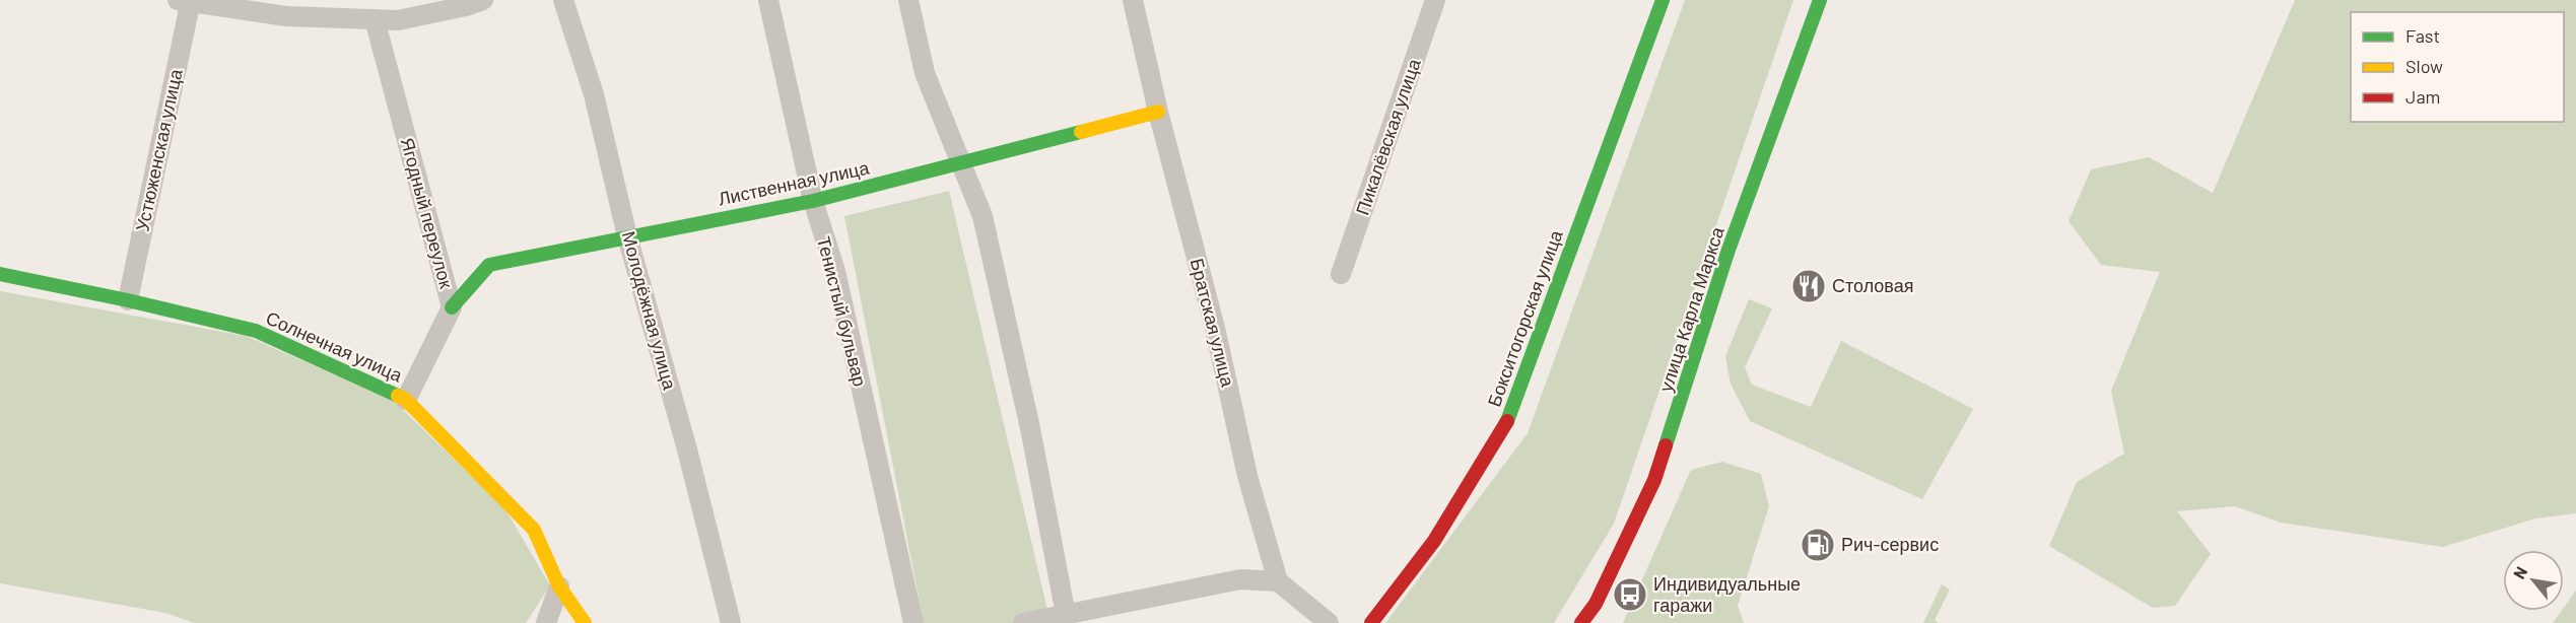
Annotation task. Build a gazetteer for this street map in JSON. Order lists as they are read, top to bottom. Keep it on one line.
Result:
{"streets":{"street":["Пикалёвская улица","Устюженская улица","Лиственная улица","Ягодный переулок","улица Карла Маркса","Молодёжная улица","Тенистый бульвар","Бокситогорская улица","Братская улица","Солнечная улица"]},"crossings":[["Устюженская улица","Солнечная улица"],["Лиственная улица","Ягодный переулок"],["Лиственная улица","Молодёжная улица"],["Лиственная улица","Тенистый бульвар"],["Лиственная улица","Братская улица"],["Ягодный переулок","Солнечная улица"]],"places":{"restaurant":["Столовая"],"fuel station":["Рич-сервис"],"bus stop":["Индивидуальные гаражи"]},"legend":["Fast","Slow","Jam"],"north":"top left"}
